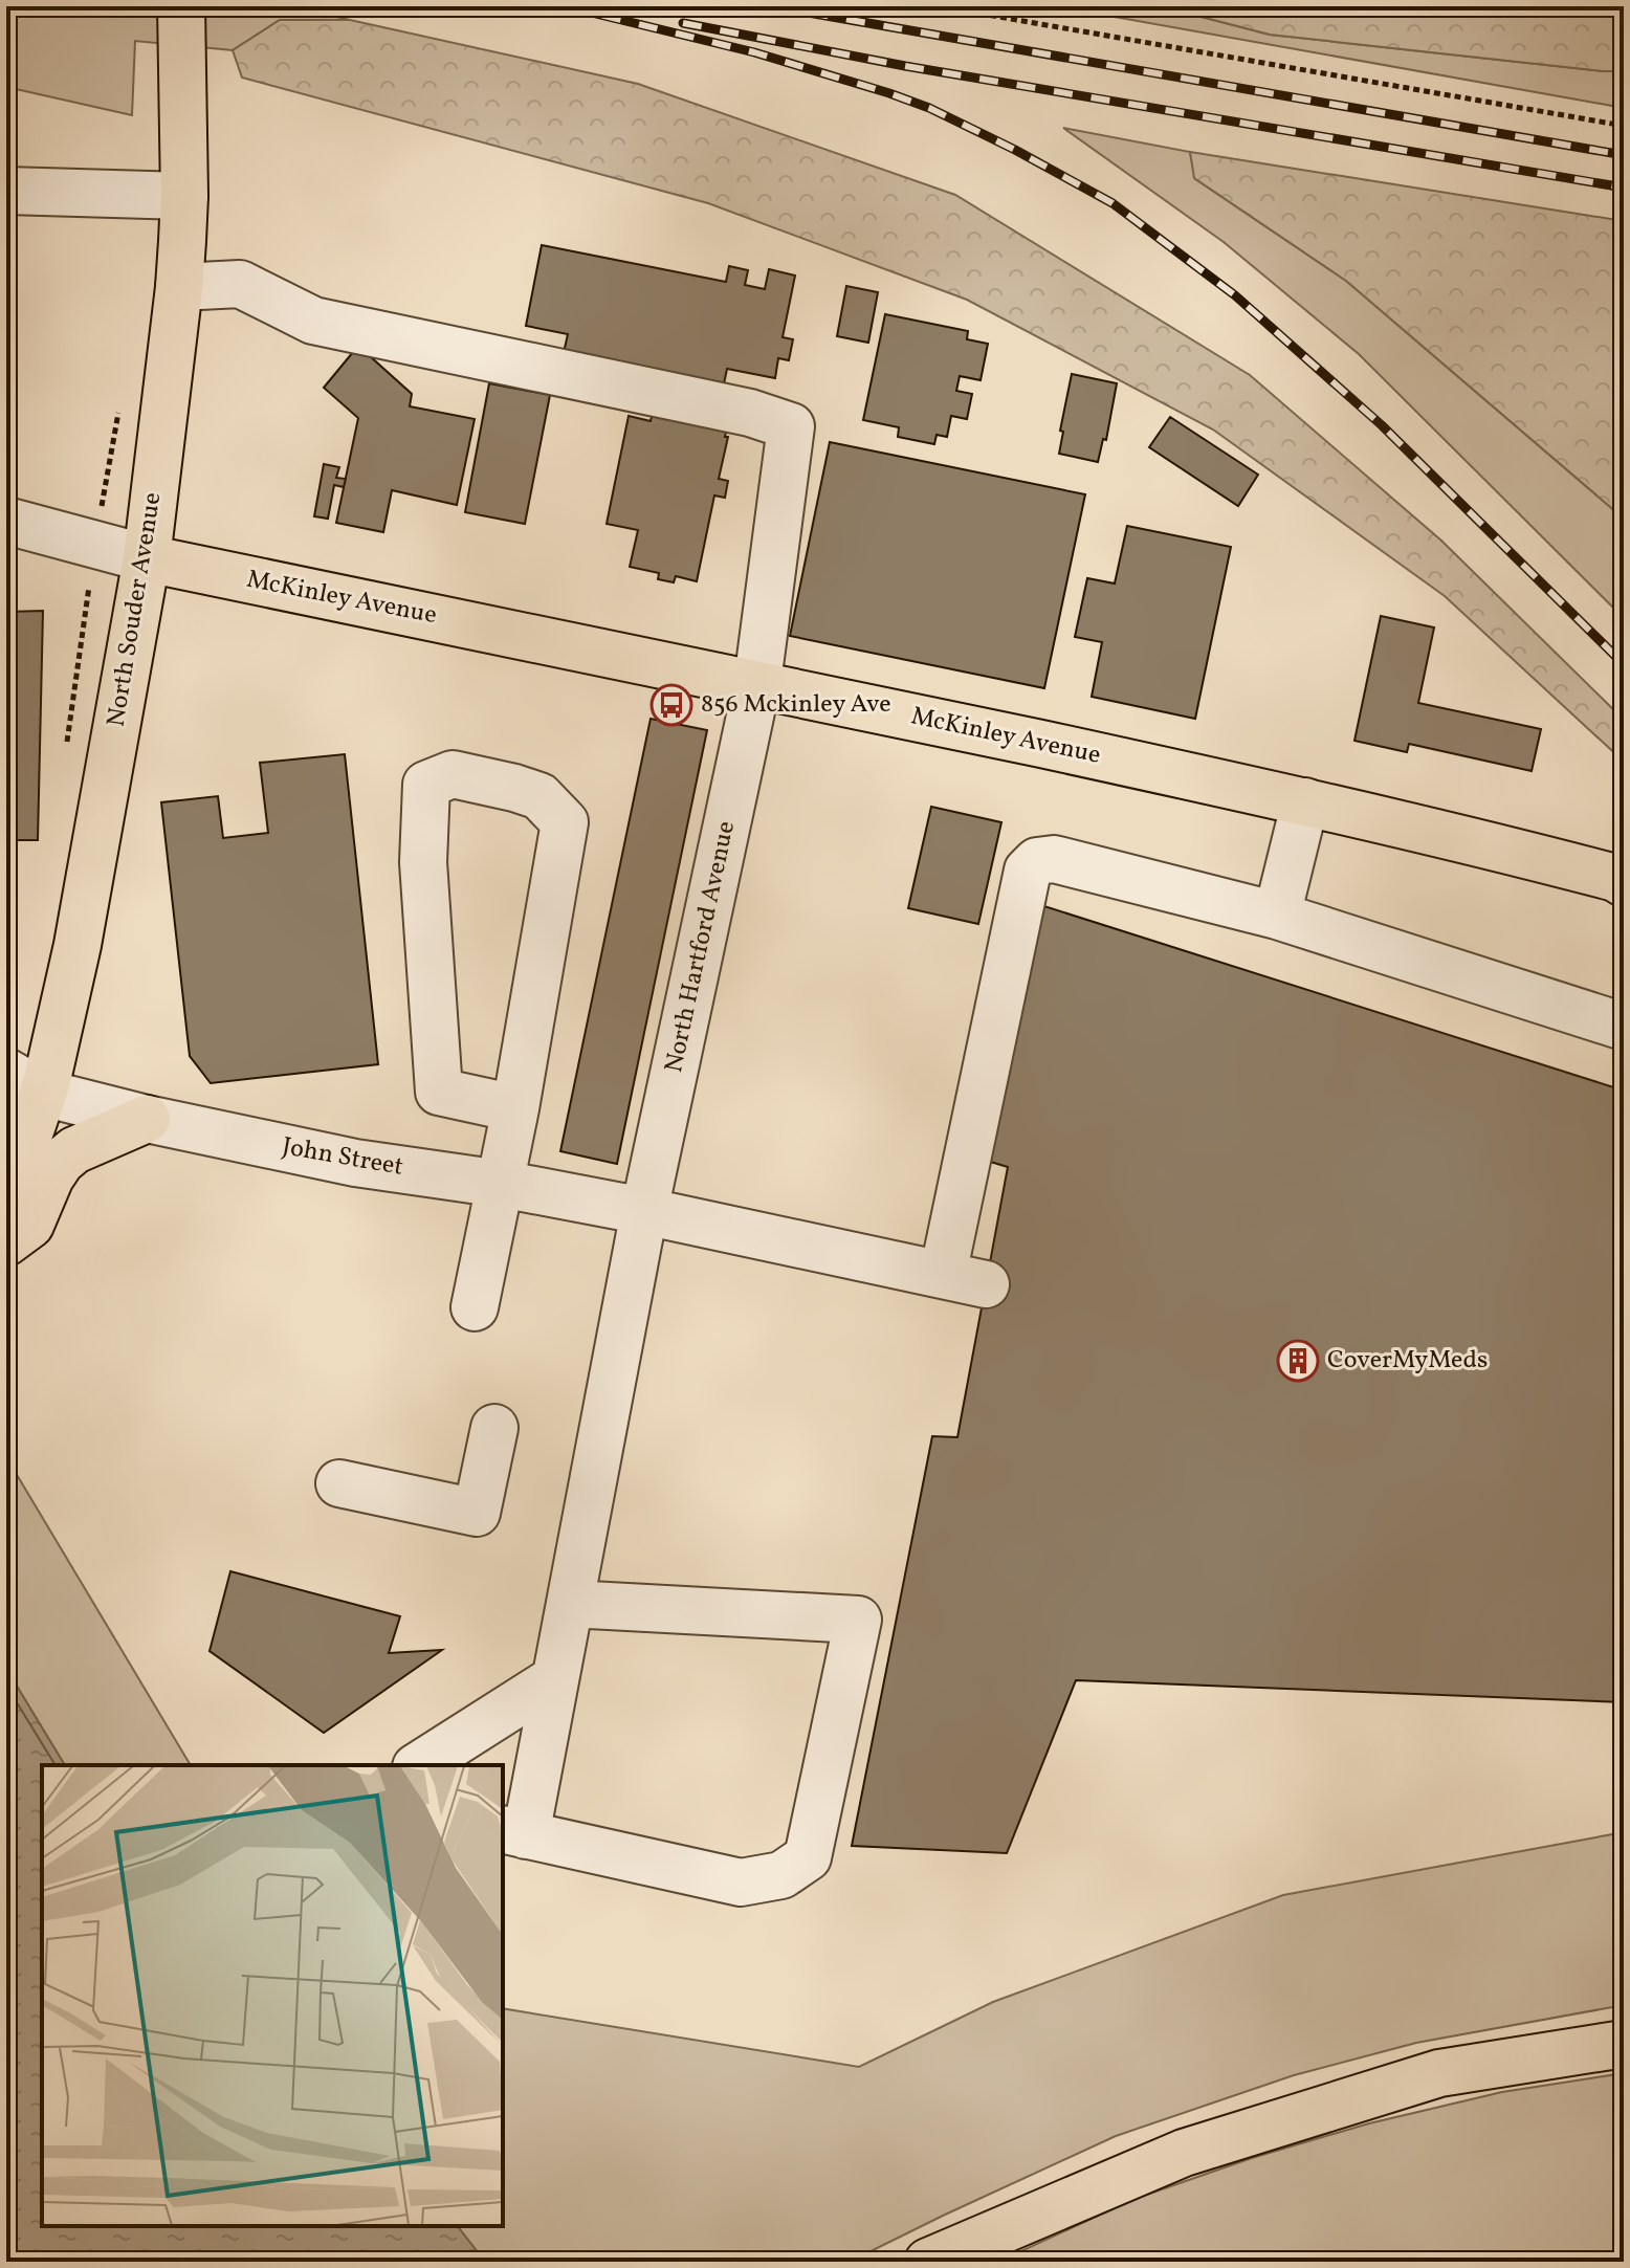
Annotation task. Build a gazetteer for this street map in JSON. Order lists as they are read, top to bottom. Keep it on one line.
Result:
{"streets":{"main road":["McKinley Avenue","North Souder Avenue"],"street":["North Hartford Avenue","John Street"]},"crossings":[["McKinley Avenue","North Souder Avenue"],["McKinley Avenue","North Hartford Avenue"],["North Souder Avenue","North Hartford Avenue"],["North Souder Avenue","John Street"],["North Hartford Avenue","John Street"]],"places":{"bus stop":["856 Mckinley Ave"],"building":["CoverMyMeds"]}}
